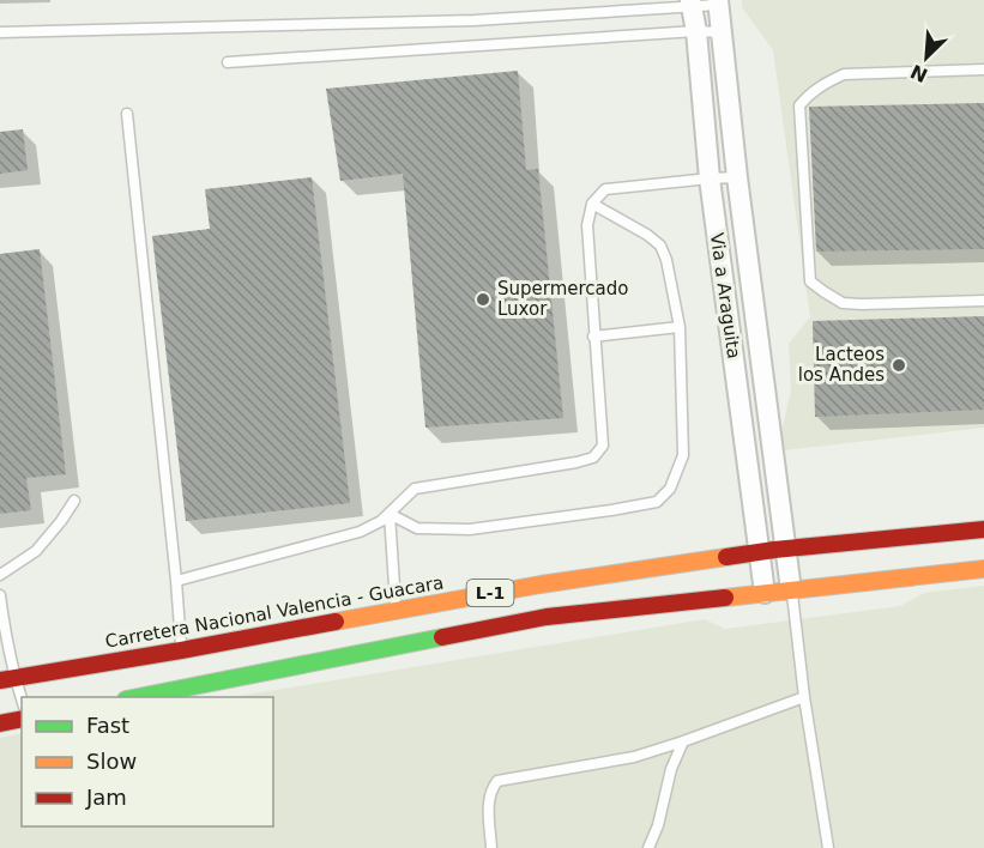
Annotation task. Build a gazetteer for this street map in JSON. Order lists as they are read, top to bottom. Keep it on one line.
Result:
{"streets":{"main road":["L-1","Carretera Nacional Valencia - Guacara"],"street":["Via a Araguita"]},"crossings":[["Via a Araguita","L-1"],["Via a Araguita","Carretera Nacional Valencia - Guacara"]],"places":["Supermercado Luxor","Lacteos los Andes"],"legend":["Fast","Slow","Jam"],"north":"bottom left"}
